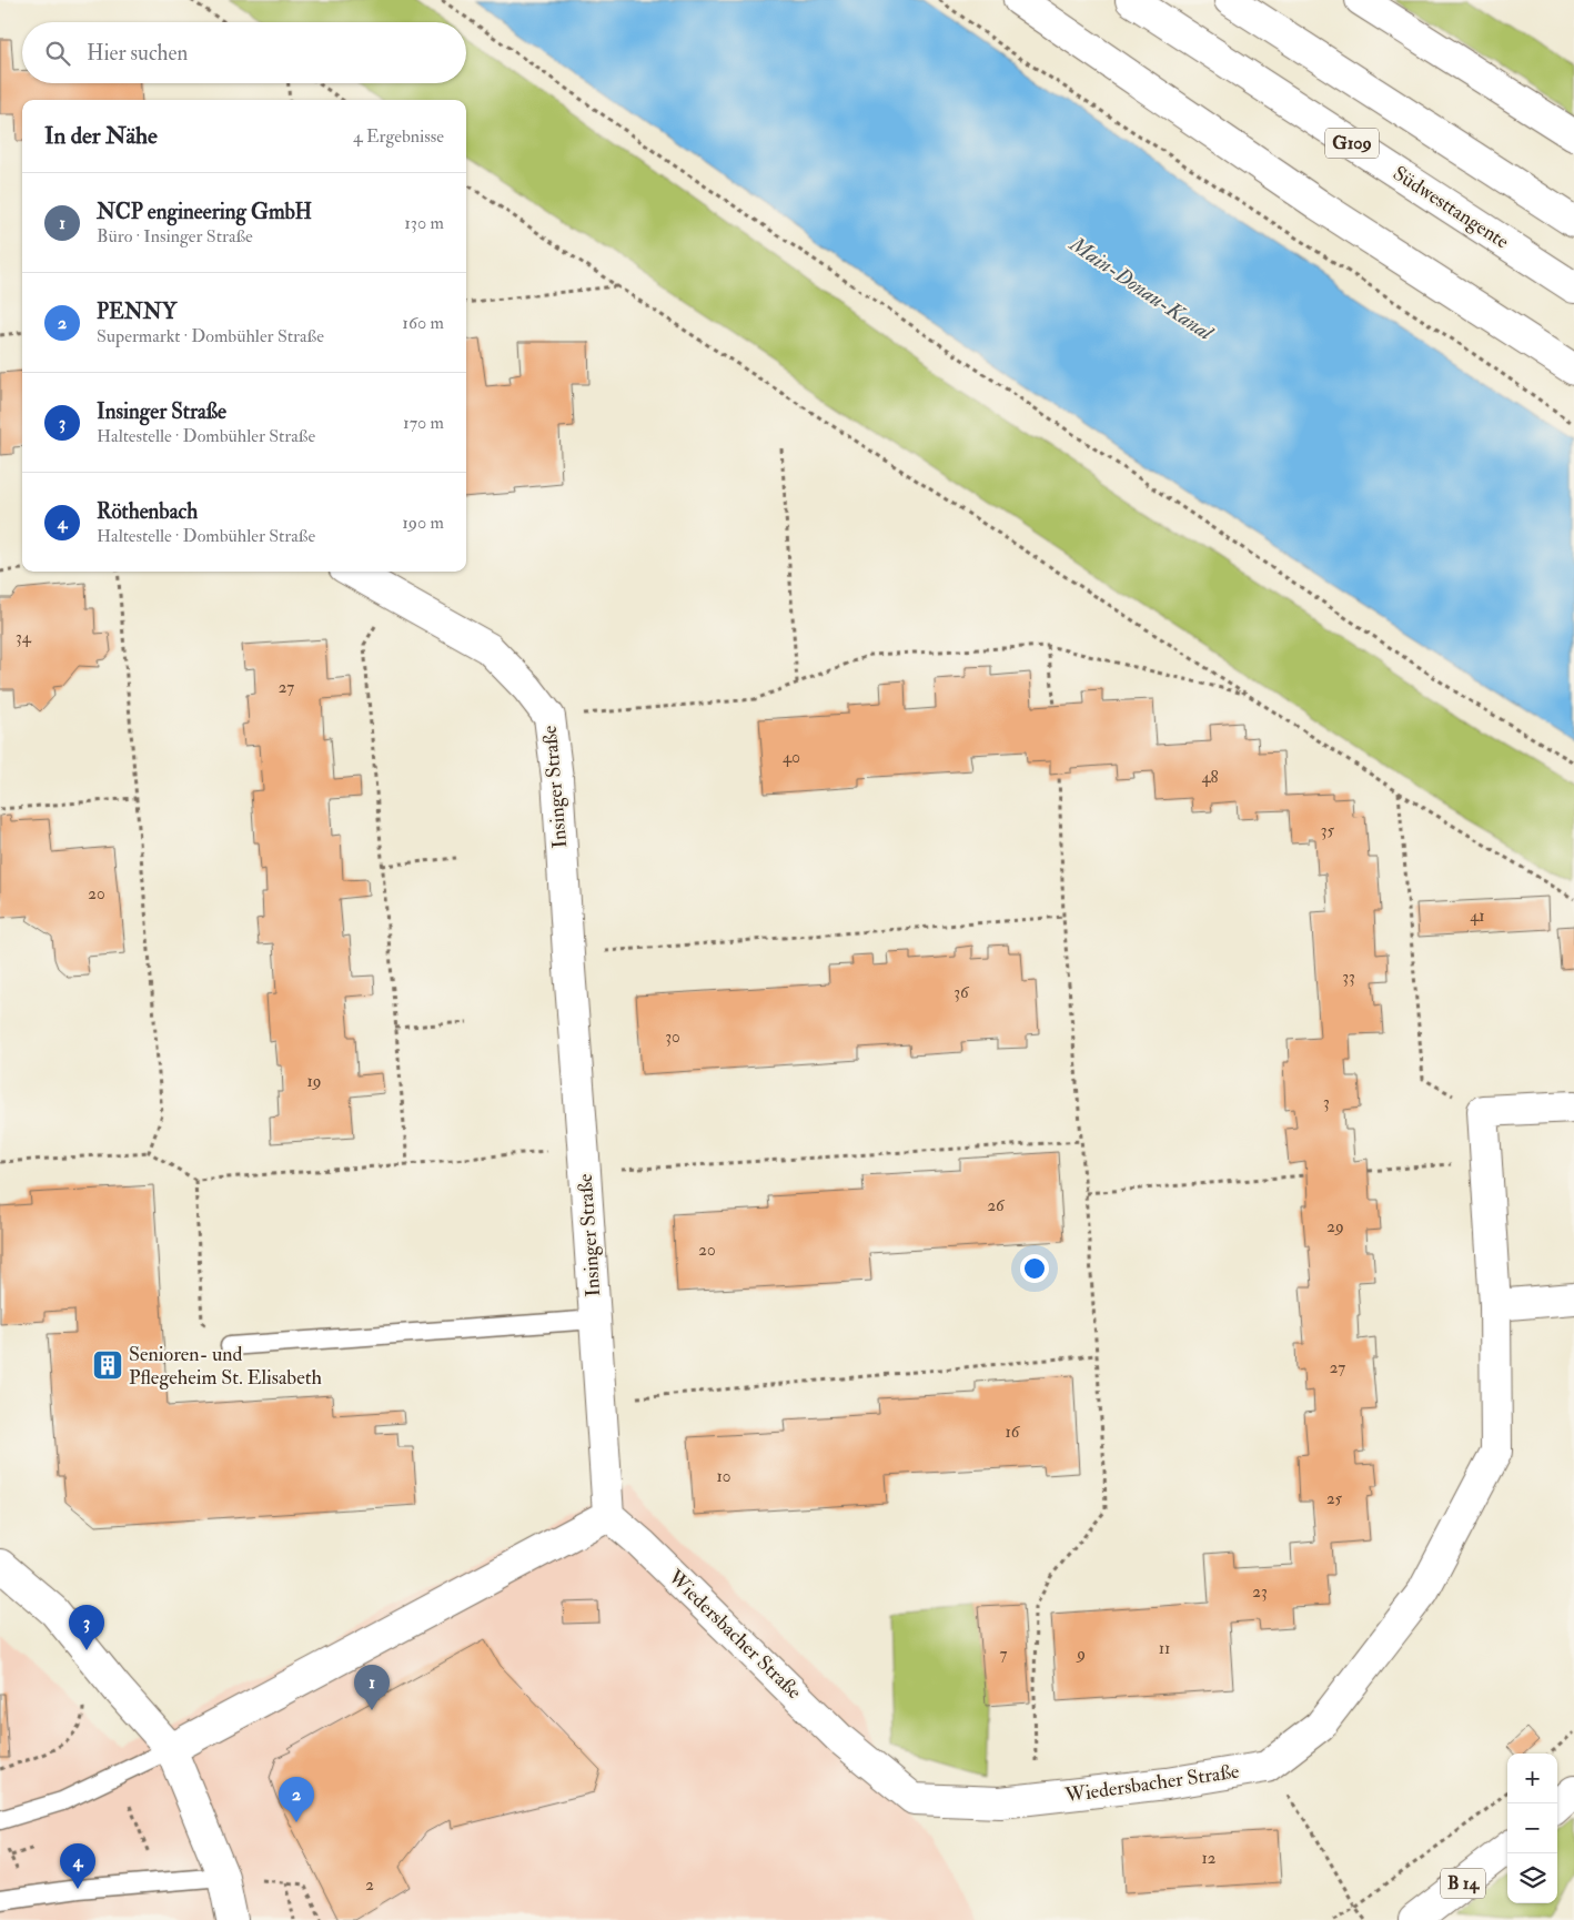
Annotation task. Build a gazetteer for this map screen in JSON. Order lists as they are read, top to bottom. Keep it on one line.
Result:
{"streets":{"main road":["G109","Südwesttangente","Insinger Straße","Wiedersbacher Straße","B 14"]},"crossings":[["Insinger Straße","Wiedersbacher Straße"]],"water":["Main-Donau-Kanal"],"places":{"building":["Senioren- und Pflegeheim St. Elisabeth"]},"house_numbers":["34","27","40","48","35","20","41","33","36","30","19","3","26","29","20","27","16","10","25","23","11","7","9","12","2"],"page":{"search":"Hier suchen","heading":["In der Nähe","4 Ergebnisse"],"list":[{"mark":"1","name":"NCP engineering GmbH","note":"Büro · Insinger Straße","value":"130 m"},{"mark":"2","name":"PENNY","note":"Supermarkt · Dombühler Straße","value":"160 m"},{"mark":"3","name":"Insinger Straße","note":"Haltestelle · Dombühler Straße","value":"170 m"},{"mark":"4","name":"Röthenbach","note":"Haltestelle · Dombühler Straße","value":"190 m"}],"pins":["3","1","2","4"],"map_buttons":["+","−"]}}
